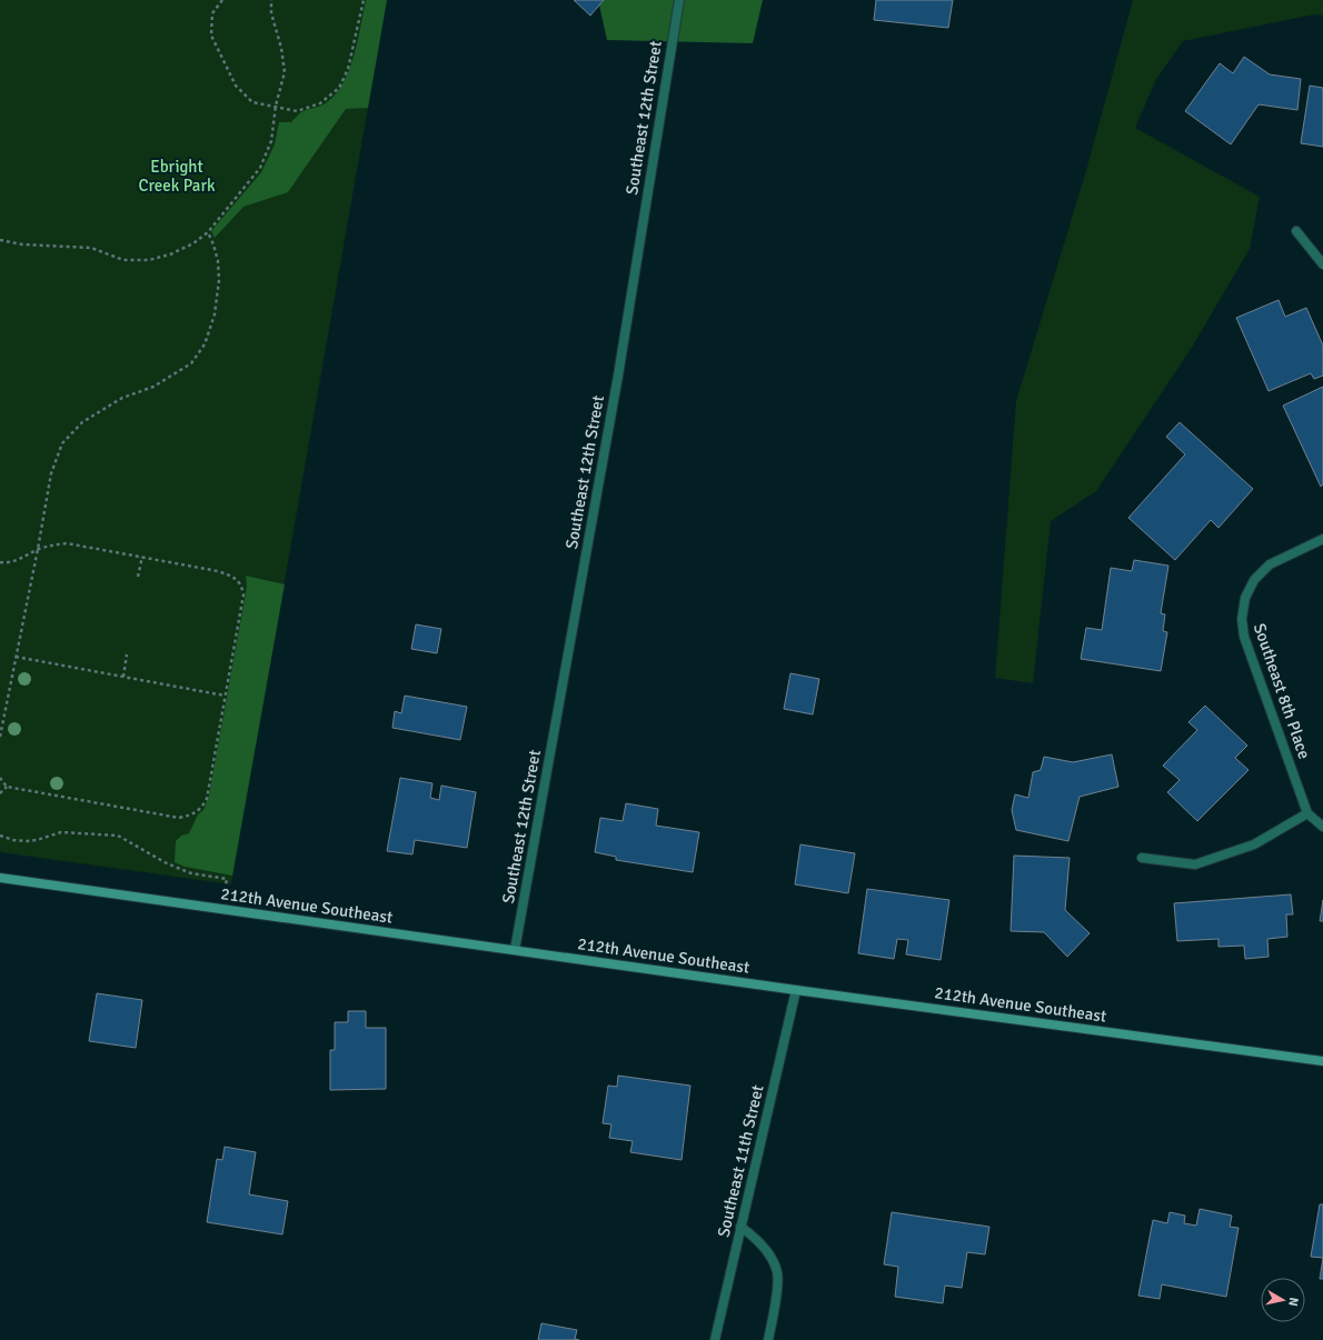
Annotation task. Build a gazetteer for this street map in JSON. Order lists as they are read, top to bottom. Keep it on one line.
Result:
{"streets":{"street":["Southeast 12th Street","Southeast 8th Place","212th Avenue Southeast","Southeast 11th Street"]},"crossings":[["Southeast 12th Street","212th Avenue Southeast"],["212th Avenue Southeast","Southeast 11th Street"]],"parks":["Ebright Creek Park"],"north":"right"}
